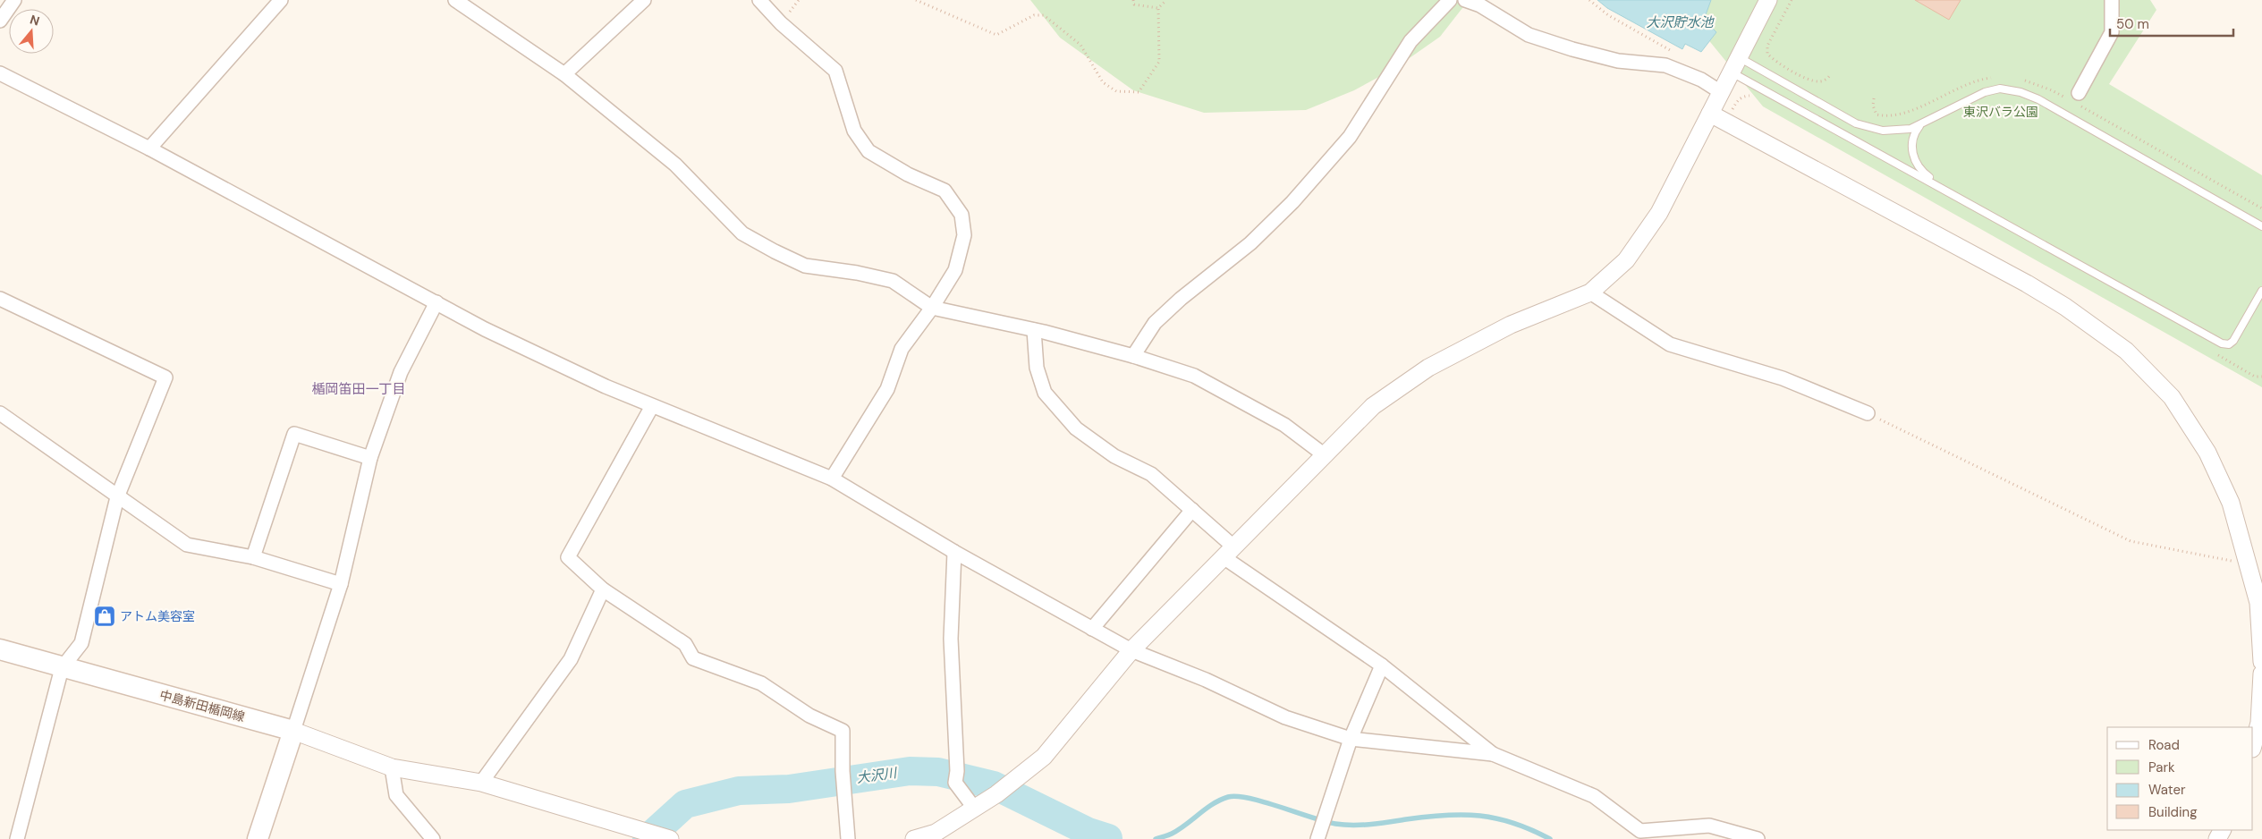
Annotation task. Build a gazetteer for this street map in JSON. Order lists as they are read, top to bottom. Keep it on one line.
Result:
{"streets":{"main road":["中島新田楯岡線"]},"districts":["楯岡笛田一丁目"],"water":["大沢貯水池","大沢川"],"parks":["東沢バラ公園"],"places":{"shop":["アトム美容室"]},"legend":["Road","Park","Water","Building"],"scale_bar":"50 m","north":"top"}
